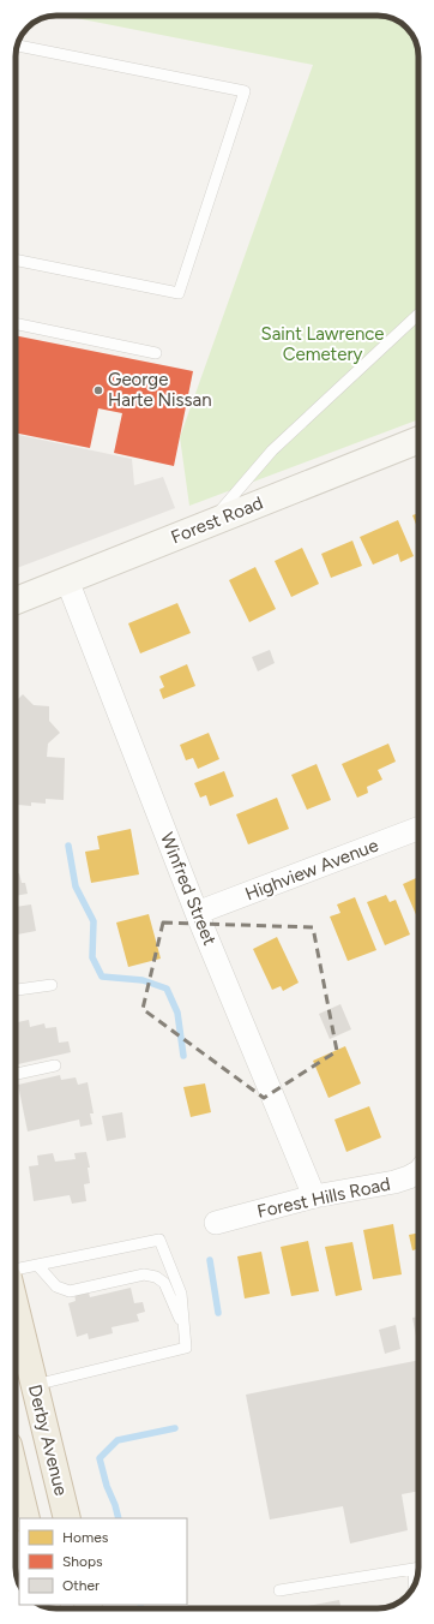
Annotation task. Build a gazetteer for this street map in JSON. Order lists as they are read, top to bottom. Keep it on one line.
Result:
{"streets":{"highway":["Derby Avenue"],"main road":["Forest Road"],"street":["Highview Avenue","Winfred Street","Forest Hills Road"]},"crossings":[["Forest Road","Winfred Street"],["Highview Avenue","Winfred Street"],["Winfred Street","Forest Hills Road"]],"parks":["Saint Lawrence Cemetery"],"places":["George Harte Nissan"],"legend":["Homes","Shops","Other"]}
